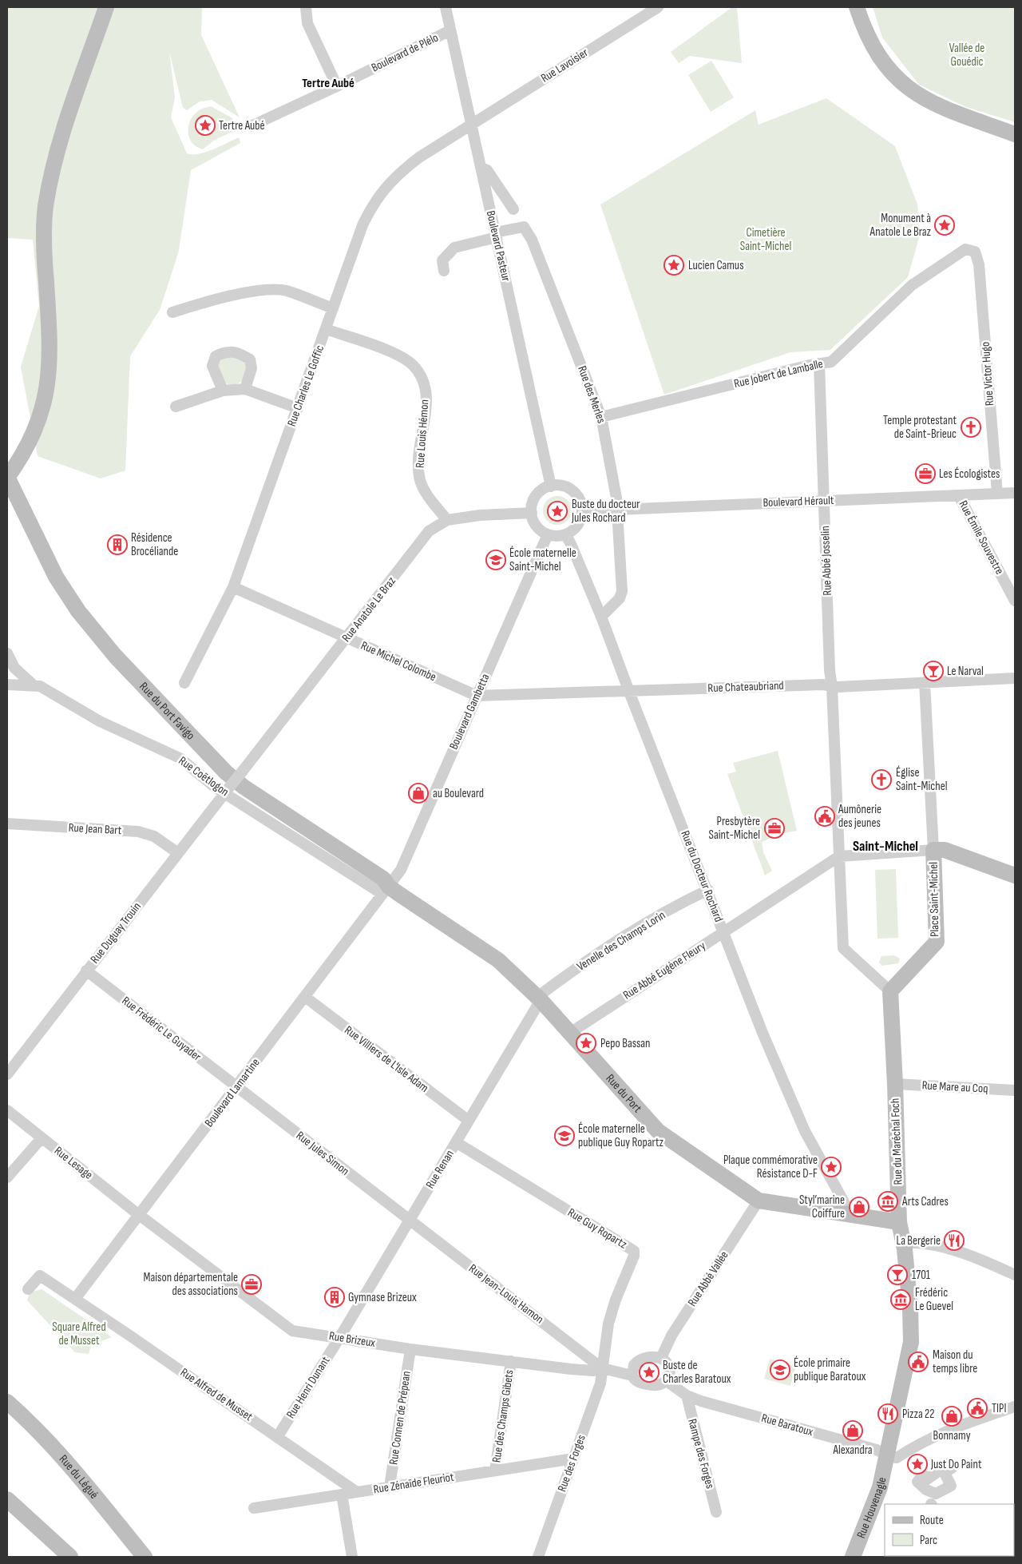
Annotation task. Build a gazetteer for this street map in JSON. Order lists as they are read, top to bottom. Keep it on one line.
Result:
{"streets":{"street":["Boulevard de Plélo","Rue Lavoisier","Boulevard Pasteur","Rue Jobert de Lamballe","Rue Victor Hugo","Rue Charles Le Goffic","Rue des Merles","Rue Louis Hémon","Boulevard Hérault","Rue Émile Souvestre","Rue Abbé Josselin","Rue Anatole Le Braz","Rue Michel Colombe","Rue Chateaubriand","Rue du Port Favigo","Boulevard Gambetta","Rue Coëtlogon","Rue Jean Bart","Rue du Docteur Rochard","Place Saint-Michel","Rue Duguay Trouin","Venelle des Champs Lorin","Rue Abbé Eugène Fleury","Rue Frédéric Le Guyader","Rue Villiers de L'Isle Adam","Rue Mare au Coq","Boulevard Lamartine","Rue du Port","Rue du Maréchal Foch","Rue Jules Simon","Rue Lesage","Rue Renan","Rue Guy Ropartz","Rue Abbé Vallée","Rue Jean-Louis Hamon","Rue Brizeux","Rue Henri Dunant","Rue Alfred de Musset","Rue des Champs Gibets","Rue Connen de Prépean","Rue Baratoux","Rampe des Forges","Rue des Forges","Rue du Légué","Rue Zénaïde Fleuriot","Rue Houvenagle"]},"crossings":[["Boulevard de Plélo","Boulevard Pasteur"],["Rue Lavoisier","Boulevard Pasteur"],["Rue Lavoisier","Rue Charles Le Goffic"],["Boulevard Pasteur","Rue Charles Le Goffic"],["Boulevard Pasteur","Rue des Merles"],["Boulevard Pasteur","Boulevard Hérault"],["Boulevard Pasteur","Rue Anatole Le Braz"],["Boulevard Pasteur","Boulevard Gambetta"],["Boulevard Pasteur","Rue du Docteur Rochard"],["Rue Jobert de Lamballe","Rue Victor Hugo"],["Rue Jobert de Lamballe","Rue des Merles"],["Rue Jobert de Lamballe","Rue Abbé Josselin"],["Rue Victor Hugo","Boulevard Hérault"],["Rue Charles Le Goffic","Rue Louis Hémon"],["Rue Charles Le Goffic","Rue Michel Colombe"],["Rue des Merles","Boulevard Hérault"],["Rue des Merles","Rue du Docteur Rochard"],["Rue Louis Hémon","Rue Anatole Le Braz"],["Boulevard Hérault","Rue Émile Souvestre"],["Boulevard Hérault","Rue Abbé Josselin"],["Boulevard Hérault","Rue Anatole Le Braz"],["Boulevard Hérault","Boulevard Gambetta"],["Boulevard Hérault","Rue du Docteur Rochard"],["Rue Abbé Josselin","Rue Chateaubriand"],["Rue Anatole Le Braz","Rue Michel Colombe"],["Rue Anatole Le Braz","Boulevard Gambetta"],["Rue Anatole Le Braz","Rue Coëtlogon"],["Rue Anatole Le Braz","Rue du Docteur Rochard"],["Rue Anatole Le Braz","Rue Duguay Trouin"],["Rue Michel Colombe","Rue Chateaubriand"],["Rue Michel Colombe","Boulevard Gambetta"],["Rue Chateaubriand","Boulevard Gambetta"],["Rue Chateaubriand","Rue du Docteur Rochard"],["Rue Chateaubriand","Place Saint-Michel"],["Rue du Port Favigo","Boulevard Gambetta"],["Rue du Port Favigo","Rue Coëtlogon"],["Rue du Port Favigo","Boulevard Lamartine"],["Rue du Port Favigo","Rue du Port"],["Boulevard Gambetta","Rue Coëtlogon"],["Boulevard Gambetta","Rue du Docteur Rochard"],["Boulevard Gambetta","Boulevard Lamartine"],["Boulevard Gambetta","Rue du Port"],["Rue Coëtlogon","Rue Duguay Trouin"],["Rue Coëtlogon","Boulevard Lamartine"],["Rue Coëtlogon","Rue du Port"],["Rue Jean Bart","Rue Duguay Trouin"],["Rue du Docteur Rochard","Venelle des Champs Lorin"],["Rue du Docteur Rochard","Rue Abbé Eugène Fleury"],["Rue du Docteur Rochard","Rue du Port"],["Place Saint-Michel","Rue Abbé Eugène Fleury"],["Place Saint-Michel","Rue du Maréchal Foch"],["Rue Duguay Trouin","Rue Frédéric Le Guyader"],["Venelle des Champs Lorin","Rue du Port"],["Venelle des Champs Lorin","Rue Renan"],["Rue Abbé Eugène Fleury","Rue du Port"],["Rue Frédéric Le Guyader","Boulevard Lamartine"],["Rue Frédéric Le Guyader","Rue Jules Simon"],["Rue Villiers de L'Isle Adam","Boulevard Lamartine"],["Rue Villiers de L'Isle Adam","Rue Renan"],["Rue Mare au Coq","Rue du Maréchal Foch"],["Boulevard Lamartine","Rue du Port"],["Boulevard Lamartine","Rue Jules Simon"],["Boulevard Lamartine","Rue Lesage"],["Boulevard Lamartine","Rue Brizeux"],["Boulevard Lamartine","Rue Alfred de Musset"],["Rue du Port","Rue du Maréchal Foch"],["Rue du Port","Rue Renan"],["Rue du Port","Rue Abbé Vallée"],["Rue du Maréchal Foch","Rue Baratoux"],["Rue du Maréchal Foch","Rue Houvenagle"],["Rue Jules Simon","Rue Renan"],["Rue Jules Simon","Rue Jean-Louis Hamon"],["Rue Lesage","Rue Brizeux"],["Rue Renan","Rue Guy Ropartz"],["Rue Renan","Rue Jean-Louis Hamon"],["Rue Renan","Rue Brizeux"],["Rue Renan","Rue Henri Dunant"],["Rue Guy Ropartz","Rue Jean-Louis Hamon"],["Rue Guy Ropartz","Rue Brizeux"],["Rue Guy Ropartz","Rue des Forges"],["Rue Abbé Vallée","Rue Baratoux"],["Rue Jean-Louis Hamon","Rue Brizeux"],["Rue Jean-Louis Hamon","Rue des Forges"],["Rue Brizeux","Rue Henri Dunant"],["Rue Brizeux","Rue des Champs Gibets"],["Rue Brizeux","Rue Connen de Prépean"],["Rue Brizeux","Rue des Forges"],["Rue Henri Dunant","Rue Alfred de Musset"],["Rue Alfred de Musset","Rue Zénaïde Fleuriot"],["Rue des Champs Gibets","Rue Zénaïde Fleuriot"],["Rue Connen de Prépean","Rue Zénaïde Fleuriot"],["Rue Baratoux","Rampe des Forges"],["Rue Baratoux","Rue Houvenagle"],["Rue des Forges","Rue Zénaïde Fleuriot"]],"districts":["Tertre Aubé","Saint-Michel"],"parks":["Vallée de Gouédic","Cimetière Saint-Michel","Square Alfred de Musset"],"places":{"place":["Tertre Aubé","Monument à Anatole Le Braz","Lucien Camus","Buste du docteur Jules Rochard","Pepo Bassan","Plaque commémorative Résistance D-F","Buste de Charles Baratoux","Just Do Paint"],"church":["Temple protestant de Saint-Brieuc","Église Saint-Michel"],"office":["Les Écologistes","Presbytère Saint-Michel","Maison départementale des associations"],"building":["Résidence Brocéliande","Gymnase Brizeux"],"school or university":["École maternelle Saint-Michel","École maternelle publique Guy Ropartz","École primaire publique Baratoux"],"bar":["Le Narval","1701"],"shop":["au Boulevard","Styl’marine Coiffure","Bonnamy","Alexandra"],"public building":["Aumônerie des jeunes","Maison du temps libre","TIPI"],"museum":["Arts Cadres","Frédéric Le Guevel"],"restaurant":["La Bergerie","Pizza 22"]},"legend":["Route","Parc"]}
